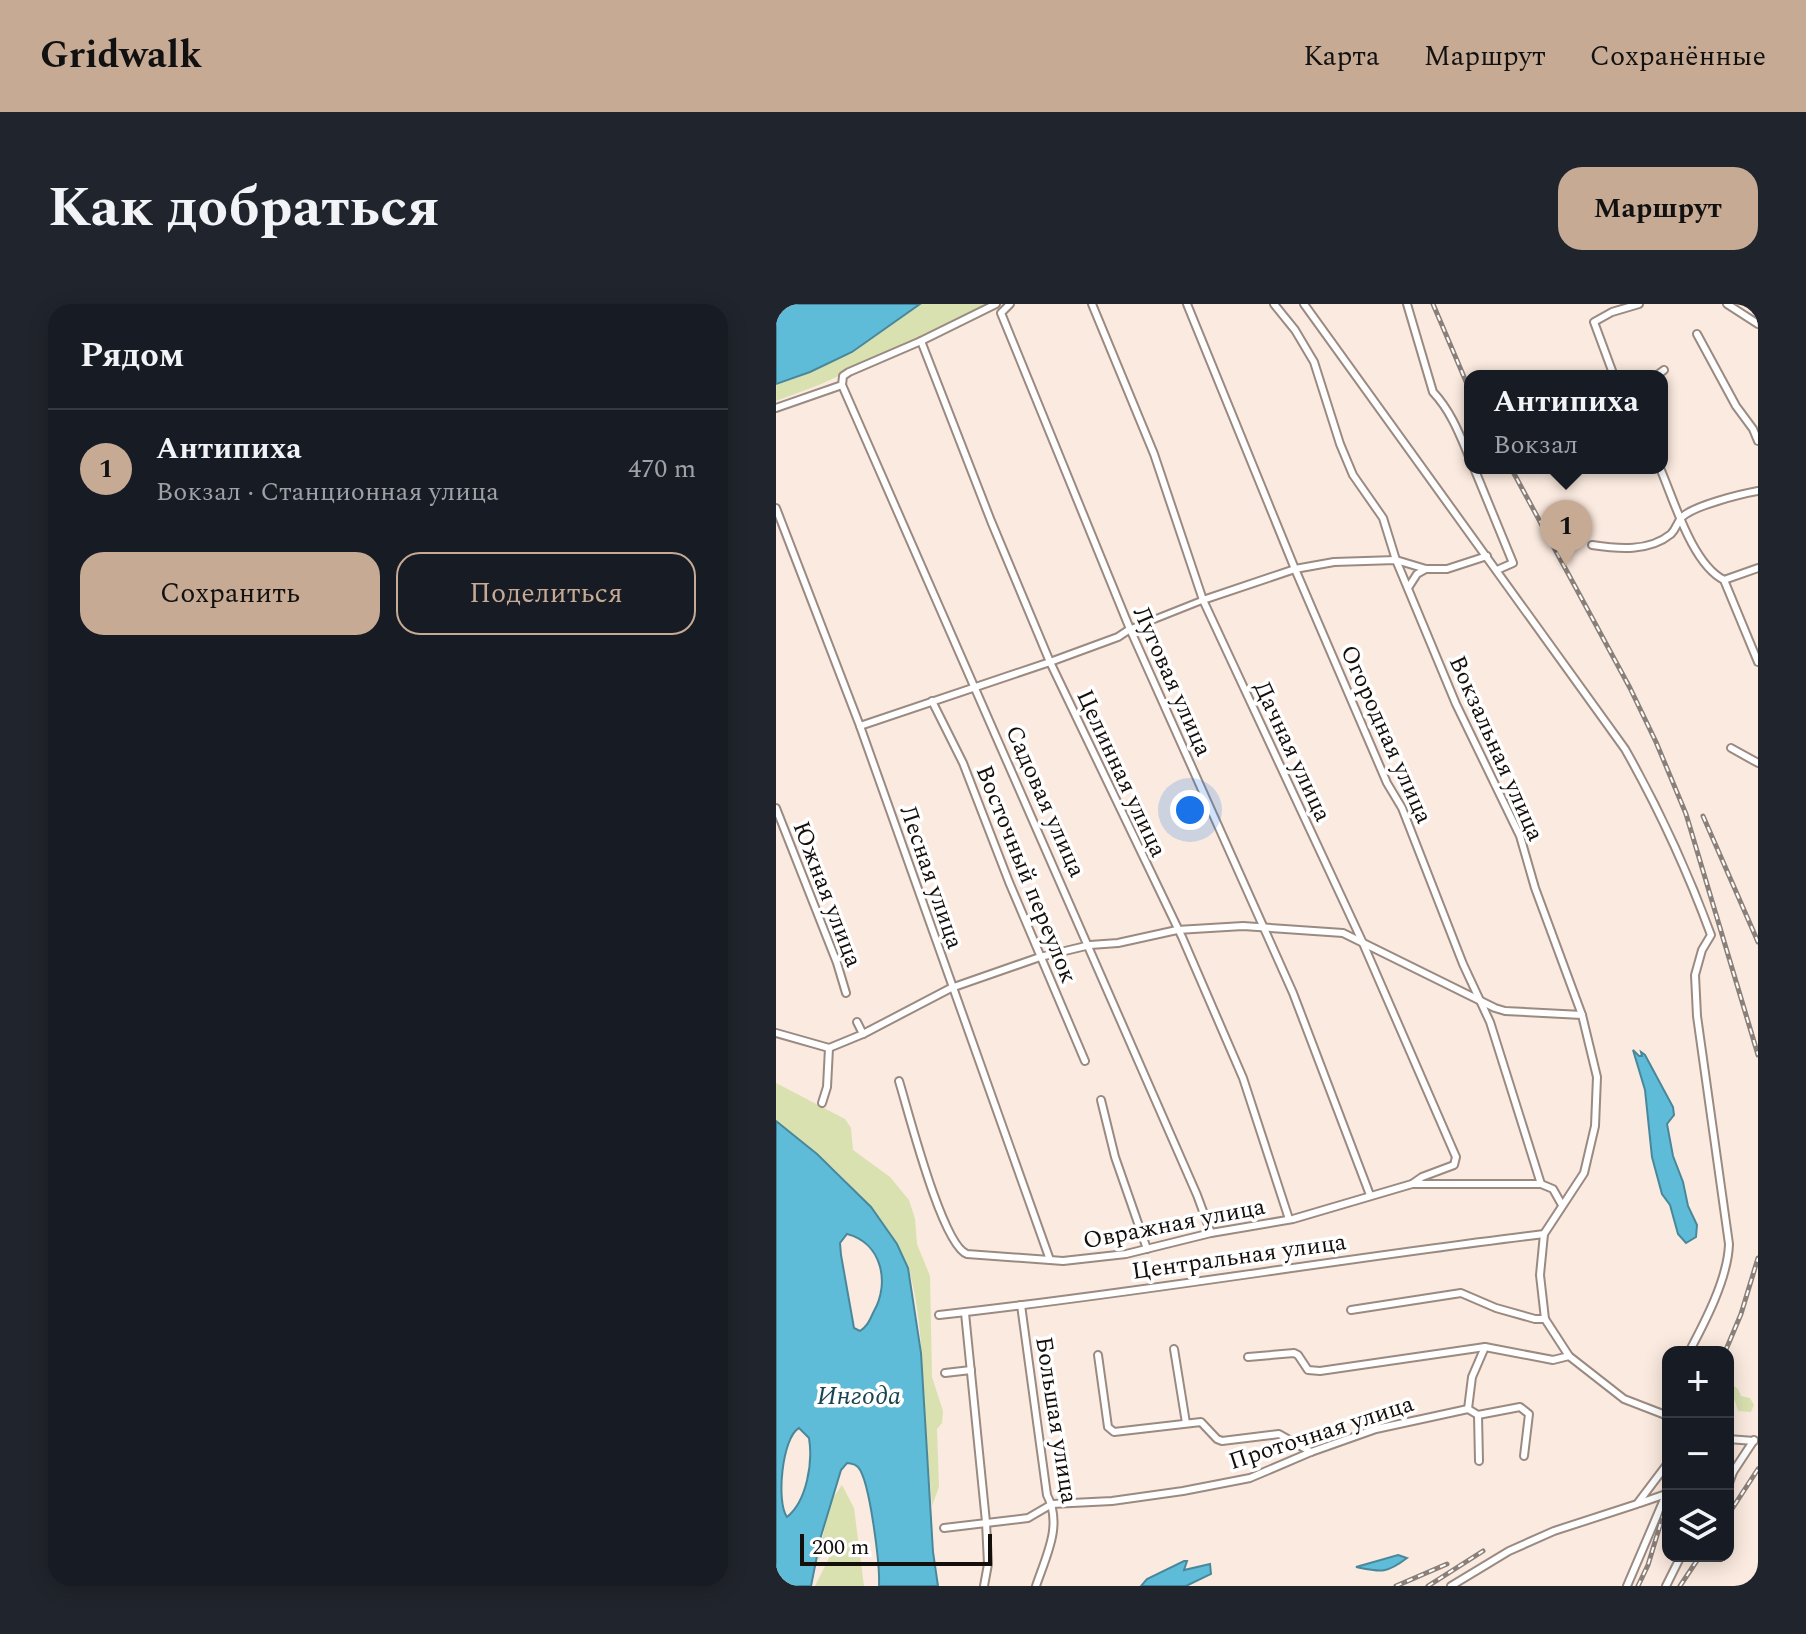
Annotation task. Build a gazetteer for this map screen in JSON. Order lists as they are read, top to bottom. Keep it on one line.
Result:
{"streets":{"street":["Луговая улица","Огородная улица","Вокзальная улица","Дачная улица","Целинная улица","Садовая улица","Восточный переулок","Лесная улица","Южная улица","Овражная улица","Центральная улица","Большая улица","Проточная улица"]},"crossings":[["Луговая улица","Овражная улица"],["Огородная улица","Овражная улица"],["Вокзальная улица","Центральная улица"],["Дачная улица","Овражная улица"],["Целинная улица","Овражная улица"],["Садовая улица","Овражная улица"],["Лесная улица","Овражная улица"],["Центральная улица","Большая улица"],["Большая улица","Проточная улица"]],"water":["Ингода"],"scale_bar":"200 m","page":{"header":"Gridwalk","nav":["Карта","Маршрут","Сохранённые"],"title":"Как добраться","buttons":["Маршрут",["Сохранить","Поделиться"]],"heading":"Рядом","popup":["Антипиха","Вокзал"],"list":[{"mark":"1","name":"Антипиха","note":"Вокзал · Станционная улица","value":"470 m"}],"pins":"1","map_buttons":["+","−"],"scale":"200 m"}}
